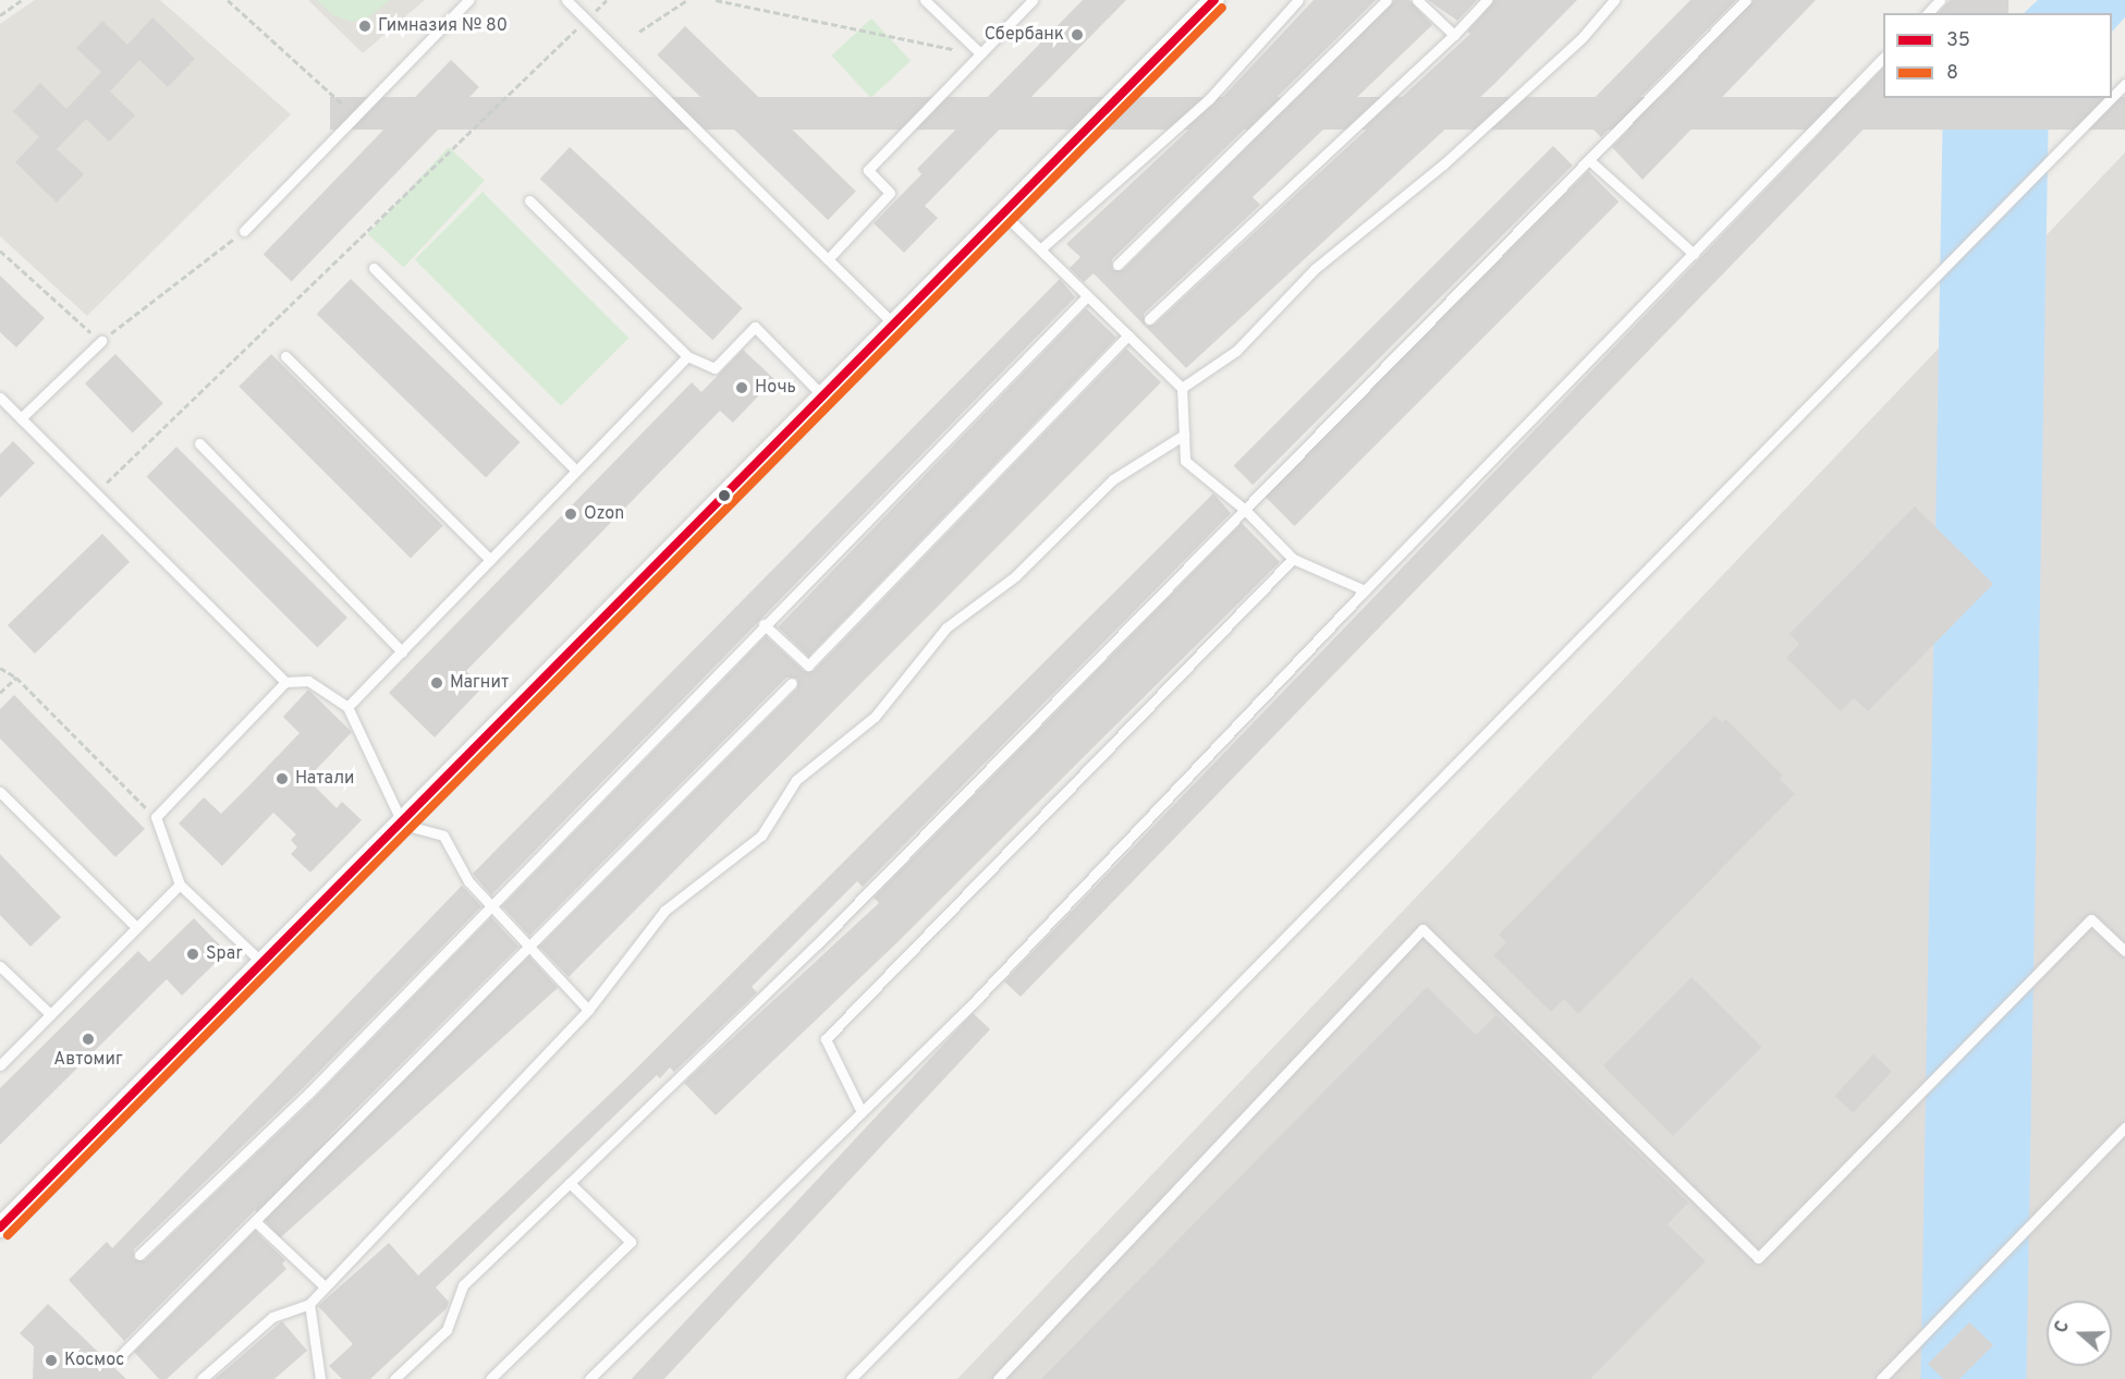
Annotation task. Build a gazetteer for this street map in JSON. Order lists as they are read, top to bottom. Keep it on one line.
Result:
{"places":["Гимназия № 80","Сбербанк","Ночь","Ozon","Магнит","Натали","Spar","Автомиг","Космос"],"lines":["transit line 35","transit line 8"],"legend":["35","8"],"north":"left"}
